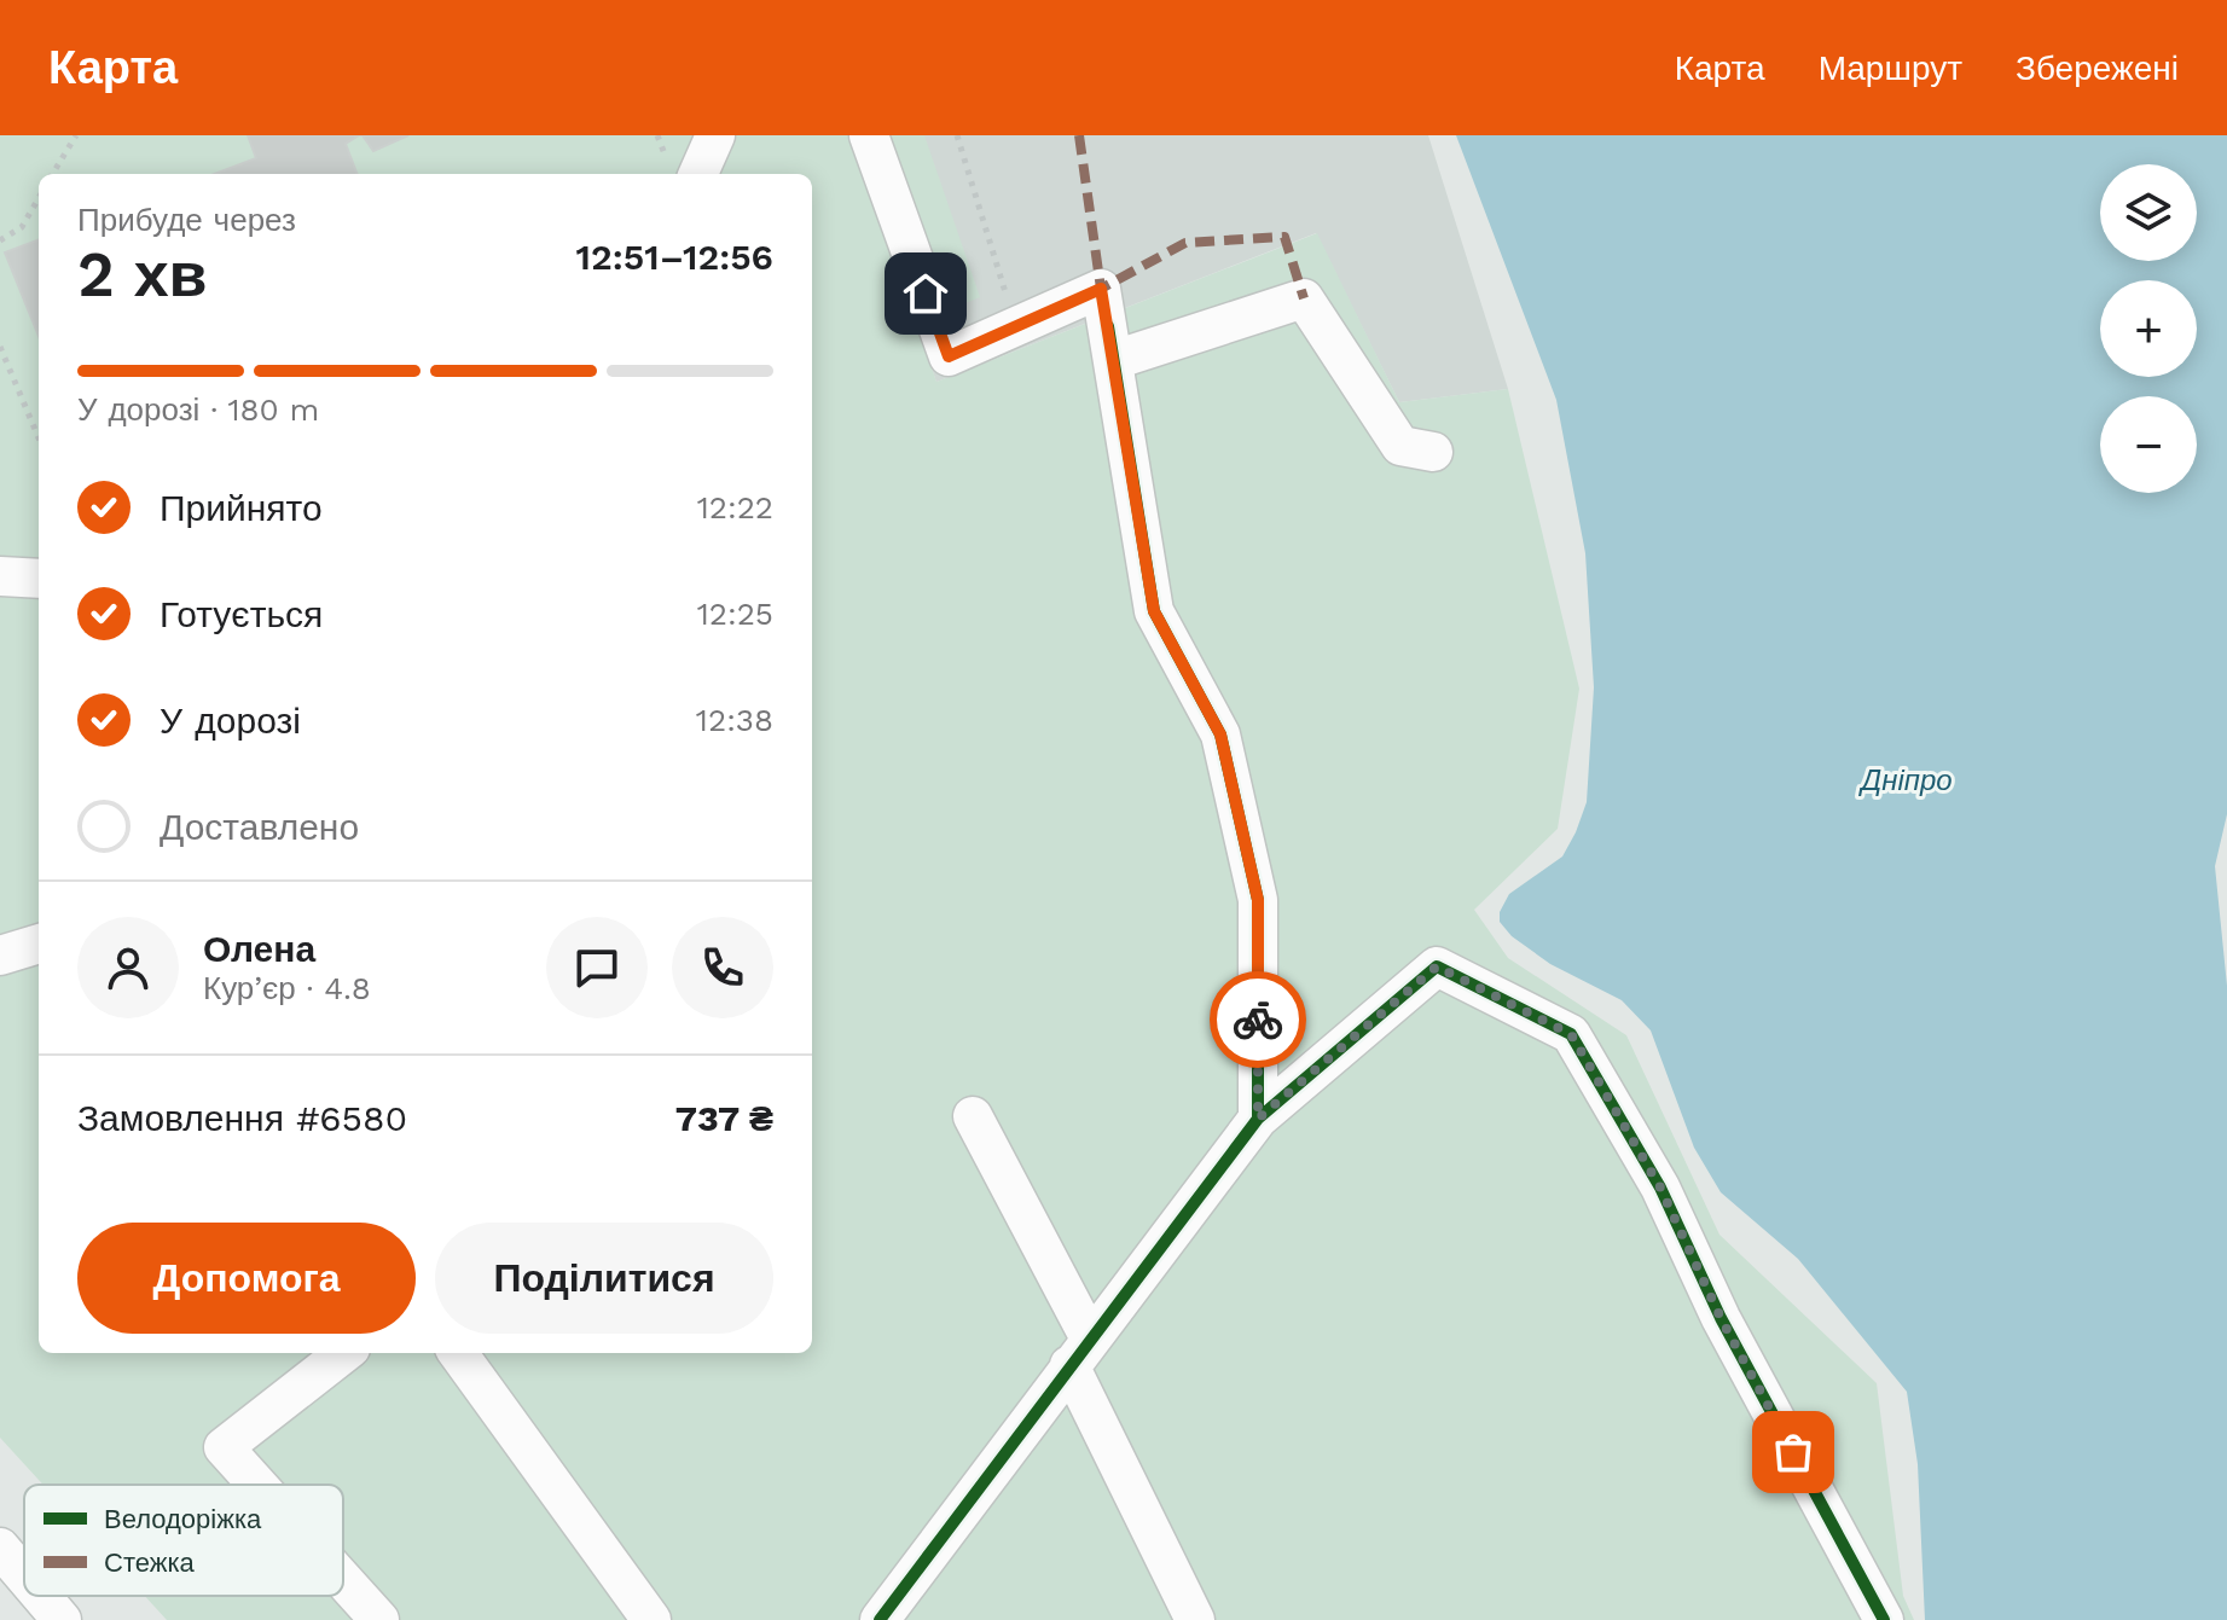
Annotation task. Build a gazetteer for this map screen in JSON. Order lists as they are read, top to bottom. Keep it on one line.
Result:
{"water":["Дніпро"],"legend":["Велодоріжка","Стежка"],"page":{"header":"Карта","nav":["Карта","Маршрут","Збережені"],"map_buttons":["+","−"],"heading":["2 хв","Прибуде через","12:51–12:56"],"panel":["Олена","Кур’єр · 4.8","Замовлення #6580","737 ₴"],"bar":"У дорозі · 180 m","list":[["Прийнято","12:22"],["Готується","12:25"],["У дорозі","12:38"],"Доставлено"],"buttons":["Допомога","Поділитися"]}}
